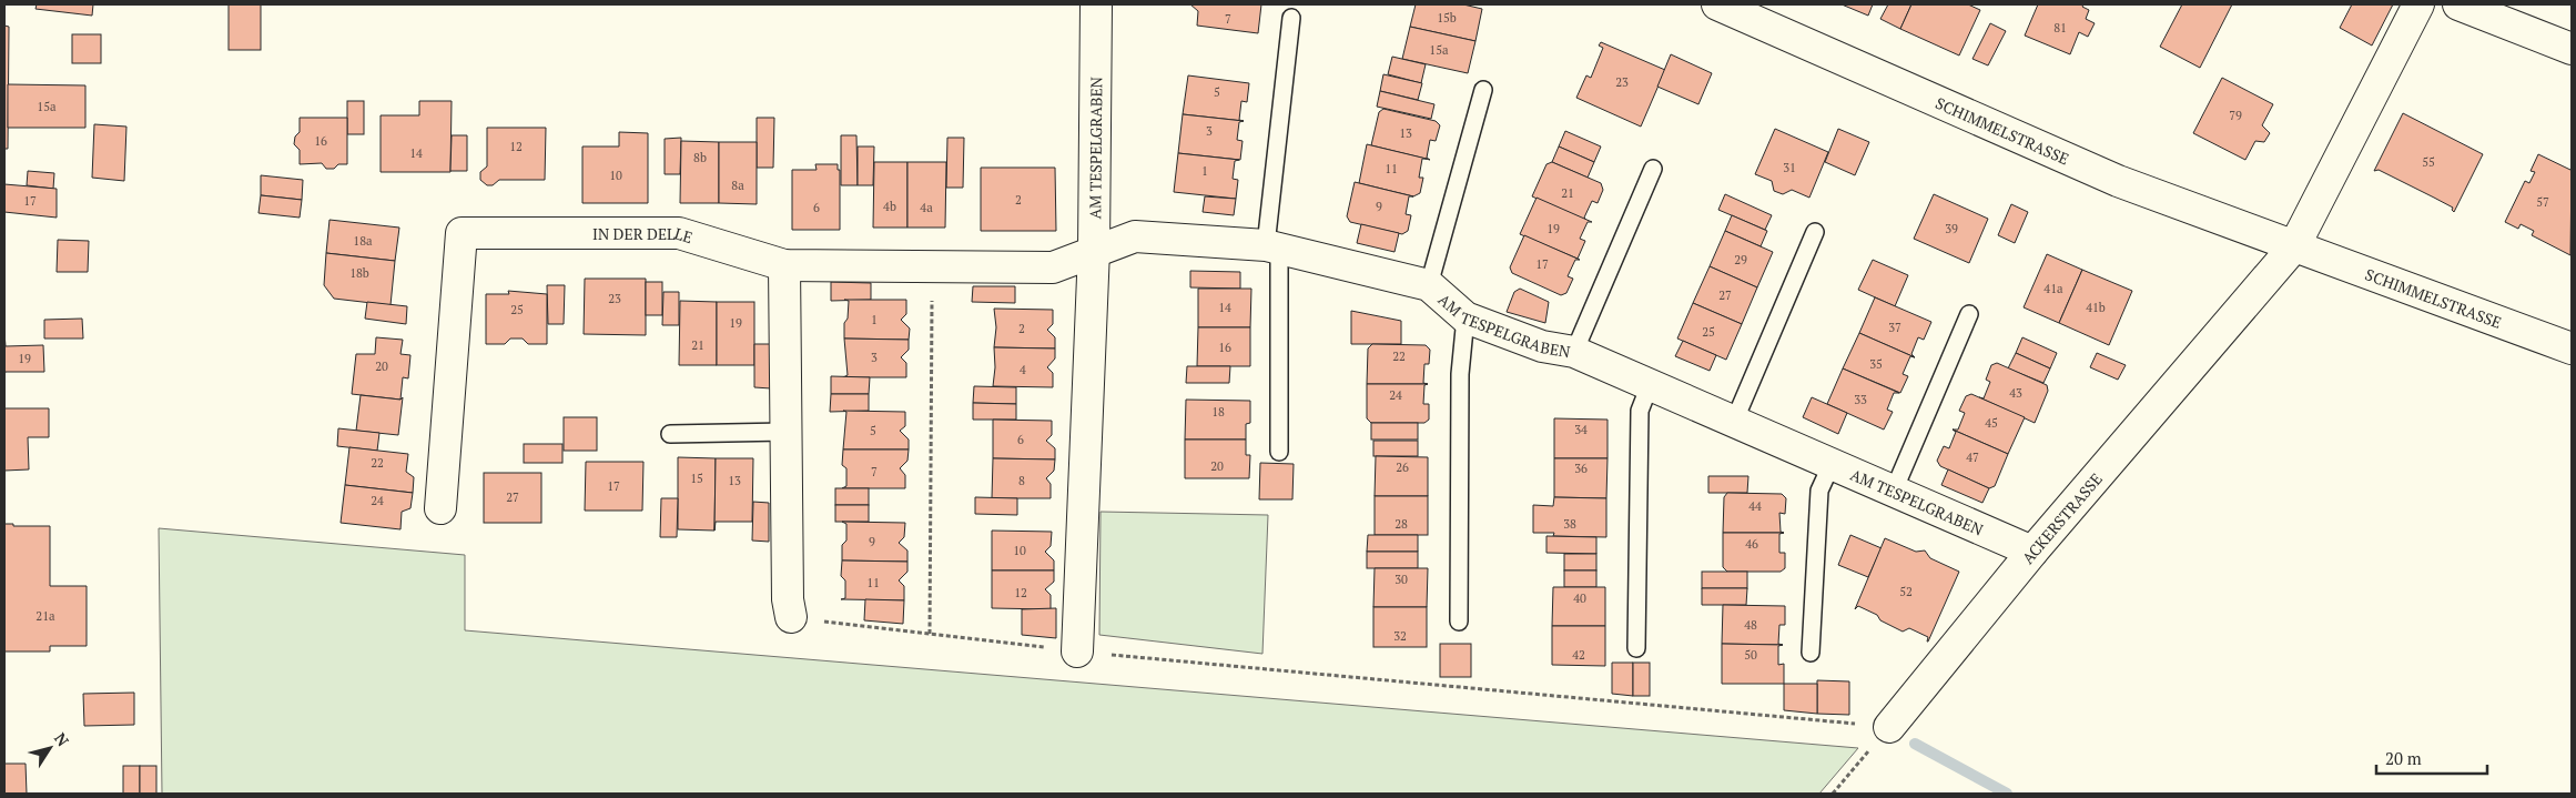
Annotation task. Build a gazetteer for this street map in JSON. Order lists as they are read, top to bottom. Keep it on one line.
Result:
{"streets":{"street":["SCHIMMELSTRASSE","AM TESPELGRABEN","IN DER DELLE","ACKERSTRASSE"]},"crossings":[["SCHIMMELSTRASSE","ACKERSTRASSE"],["AM TESPELGRABEN","IN DER DELLE"],["AM TESPELGRABEN","ACKERSTRASSE"]],"house_numbers":["15b","7","81","15a","23","5","15a","79","3","13","16","12","14","8b","55","31","11","1","10","8a","21","2","17","57","4b","9","6","4a","19","39","18a","29","17","18b","41a","27","23","14","41b","25","1","19","37","2","25","21","16","22","3","19","35","20","4","43","24","33","18","45","34","5","6","47","22","20","26","36","7","15","13","8","17","27","24","44","28","38","9","46","10","30","11","52","12","40","21a","48","32","42","50"],"scale_bar":"20 m","north":"top right"}
